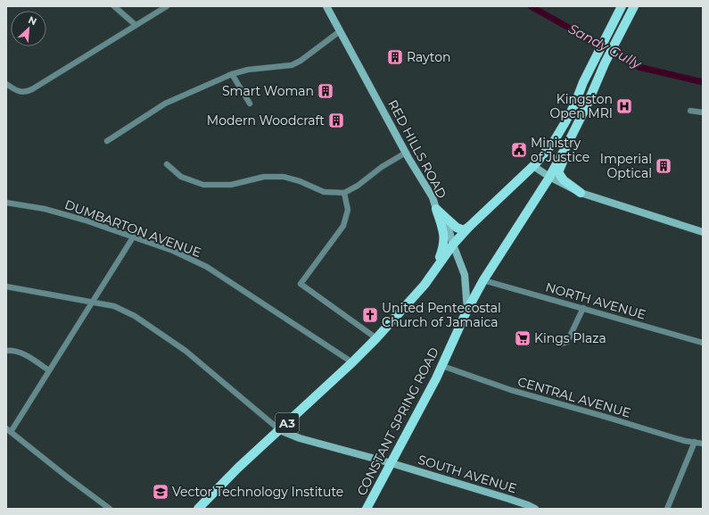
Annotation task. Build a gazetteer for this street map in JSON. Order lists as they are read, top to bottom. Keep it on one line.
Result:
{"streets":{"main road":["RED HILLS ROAD","CONSTANT SPRING ROAD","A3","SOUTH AVENUE"],"street":["DUMBARTON AVENUE","NORTH AVENUE","CENTRAL AVENUE"]},"crossings":[["RED HILLS ROAD","CONSTANT SPRING ROAD"],["RED HILLS ROAD","A3"],["DUMBARTON AVENUE","A3"],["NORTH AVENUE","CONSTANT SPRING ROAD"],["CENTRAL AVENUE","CONSTANT SPRING ROAD"],["CONSTANT SPRING ROAD","SOUTH AVENUE"],["A3","SOUTH AVENUE"]],"water":["Sandy Gully"],"places":{"building":["Rayton","Smart Woman","Modern Woodcraft","Imperial Optical"],"hospital":["Kingston Open MRI"],"public building":["Ministry of Justice"],"church":["United Pentecostal Church of Jamaica"],"supermarket":["Kings Plaza"],"school or university":["Vector Technology Institute"]},"north":"top right"}
